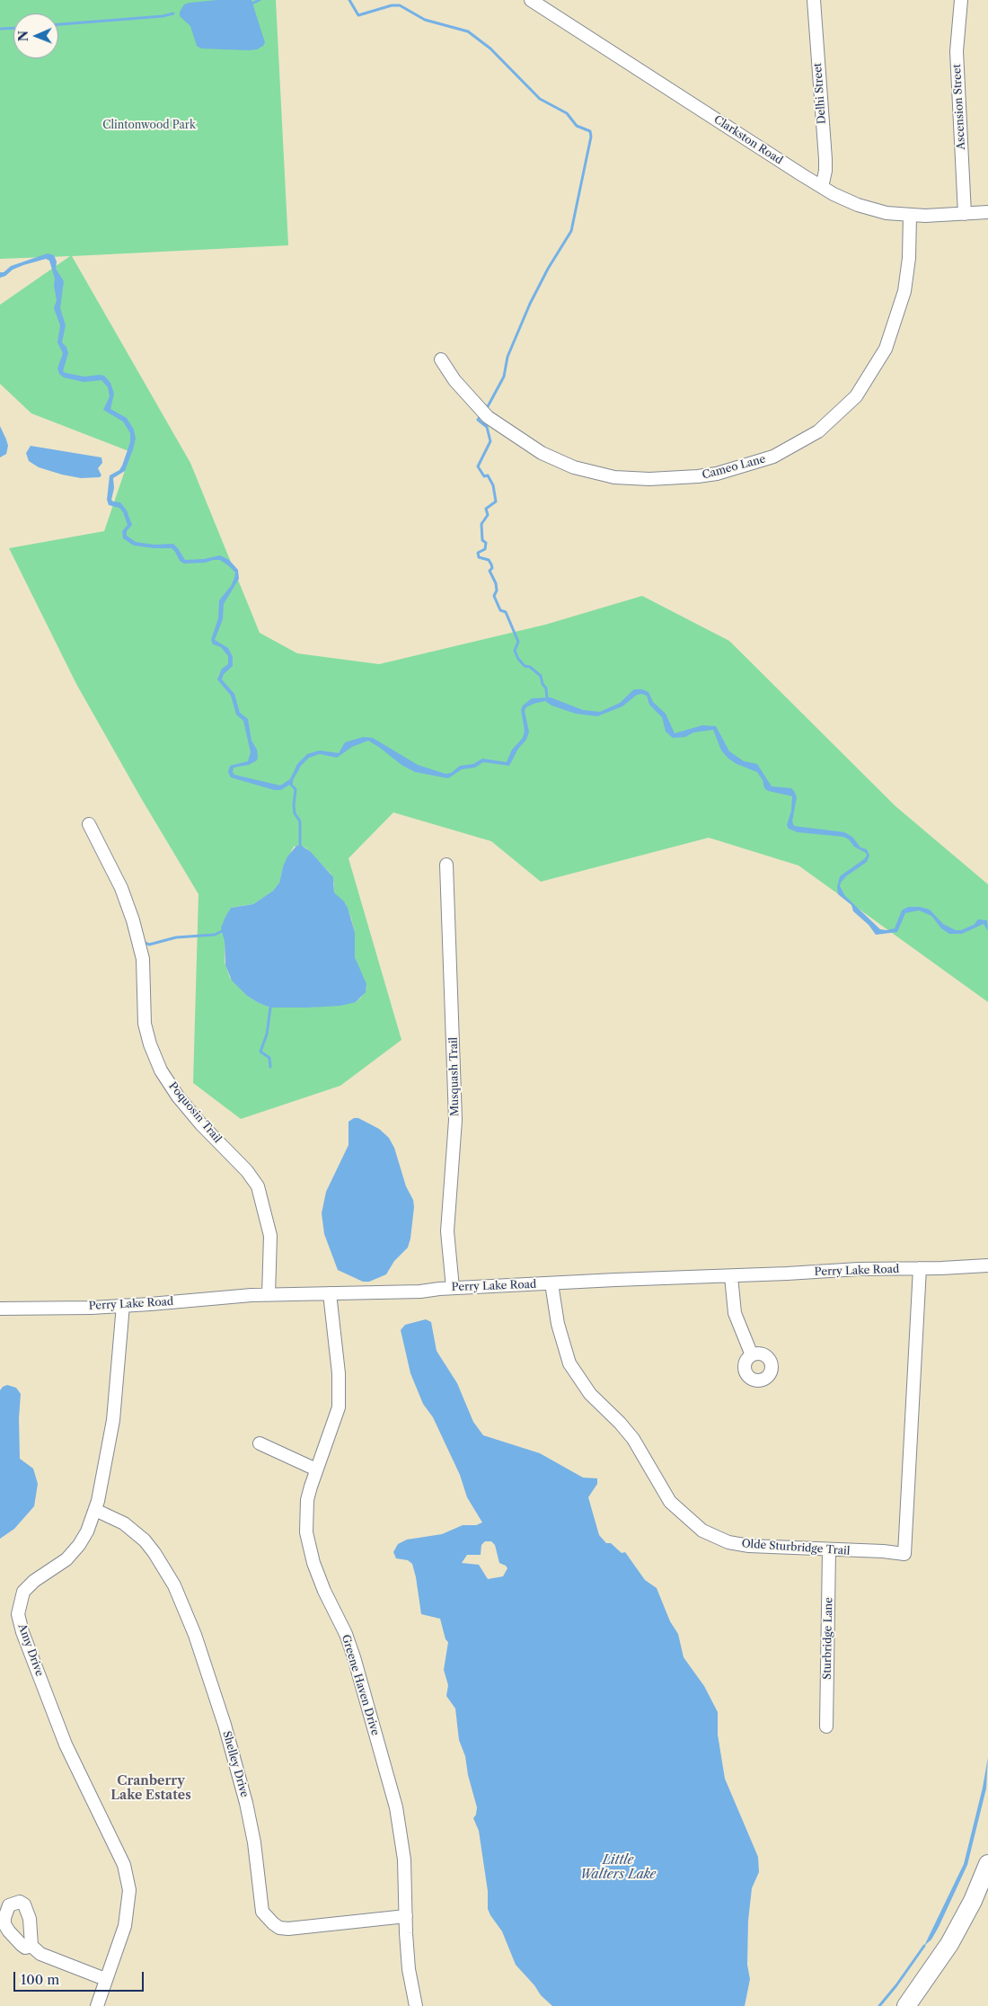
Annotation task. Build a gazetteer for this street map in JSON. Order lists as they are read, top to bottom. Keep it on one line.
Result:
{"streets":{"street":["Delhi Street","Ascension Street","Clarkston Road","Cameo Lane","Musquash Trail","Poquosin Trail","Perry Lake Road","Olde Sturbridge Trail","Sturbridge Lane","Amy Drive","Greene Haven Drive","Shelley Drive"]},"crossings":[["Delhi Street","Clarkston Road"],["Ascension Street","Clarkston Road"],["Clarkston Road","Cameo Lane"],["Musquash Trail","Perry Lake Road"],["Poquosin Trail","Perry Lake Road"],["Perry Lake Road","Olde Sturbridge Trail"],["Perry Lake Road","Amy Drive"],["Perry Lake Road","Greene Haven Drive"],["Olde Sturbridge Trail","Sturbridge Lane"],["Amy Drive","Shelley Drive"],["Greene Haven Drive","Shelley Drive"]],"districts":["Cranberry Lake Estates"],"water":["Little Walters Lake"],"parks":["Clintonwood Park"],"scale_bar":"100 m","north":"left"}
